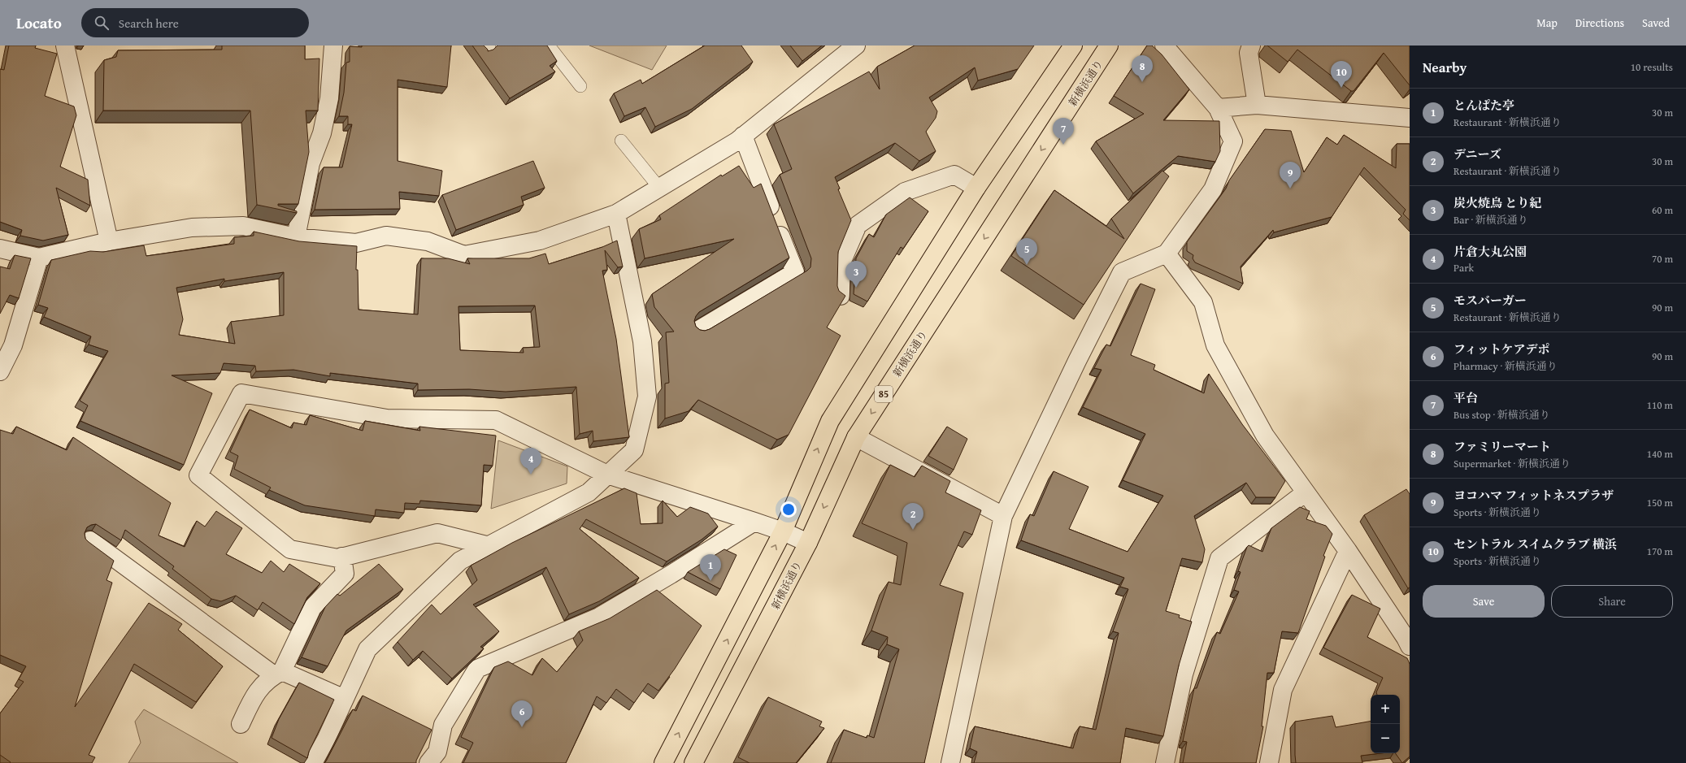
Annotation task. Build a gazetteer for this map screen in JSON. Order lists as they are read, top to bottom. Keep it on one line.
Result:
{"streets":{"main road":["新横浜通り","85"]},"page":{"header":"Locato","search":"Search here","nav":["Map","Directions","Saved"],"heading":["Nearby","10 results"],"pins":["8","10","7","9","5","3","4","2","1","6"],"list":[{"mark":"1","name":"とんぱた亭","note":"Restaurant · 新横浜通り","value":"30 m"},{"mark":"2","name":"デニーズ","note":"Restaurant · 新横浜通り","value":"30 m"},{"mark":"3","name":"炭火焼鳥 とり紀","note":"Bar · 新横浜通り","value":"60 m"},{"mark":"4","name":"片倉大丸公園","note":"Park","value":"70 m"},{"mark":"5","name":"モスバーガー","note":"Restaurant · 新横浜通り","value":"90 m"},{"mark":"6","name":"フィットケアデポ","note":"Pharmacy · 新横浜通り","value":"90 m"},{"mark":"7","name":"平台","note":"Bus stop · 新横浜通り","value":"110 m"},{"mark":"8","name":"ファミリーマート","note":"Supermarket · 新横浜通り","value":"140 m"},{"mark":"9","name":"ヨコハマ フィットネスプラザ","note":"Sports · 新横浜通り","value":"150 m"},{"mark":"10","name":"セントラル スイムクラブ 横浜","note":"Sports · 新横浜通り","value":"170 m"}],"buttons":["Save","Share"],"map_buttons":["+","−"]}}
